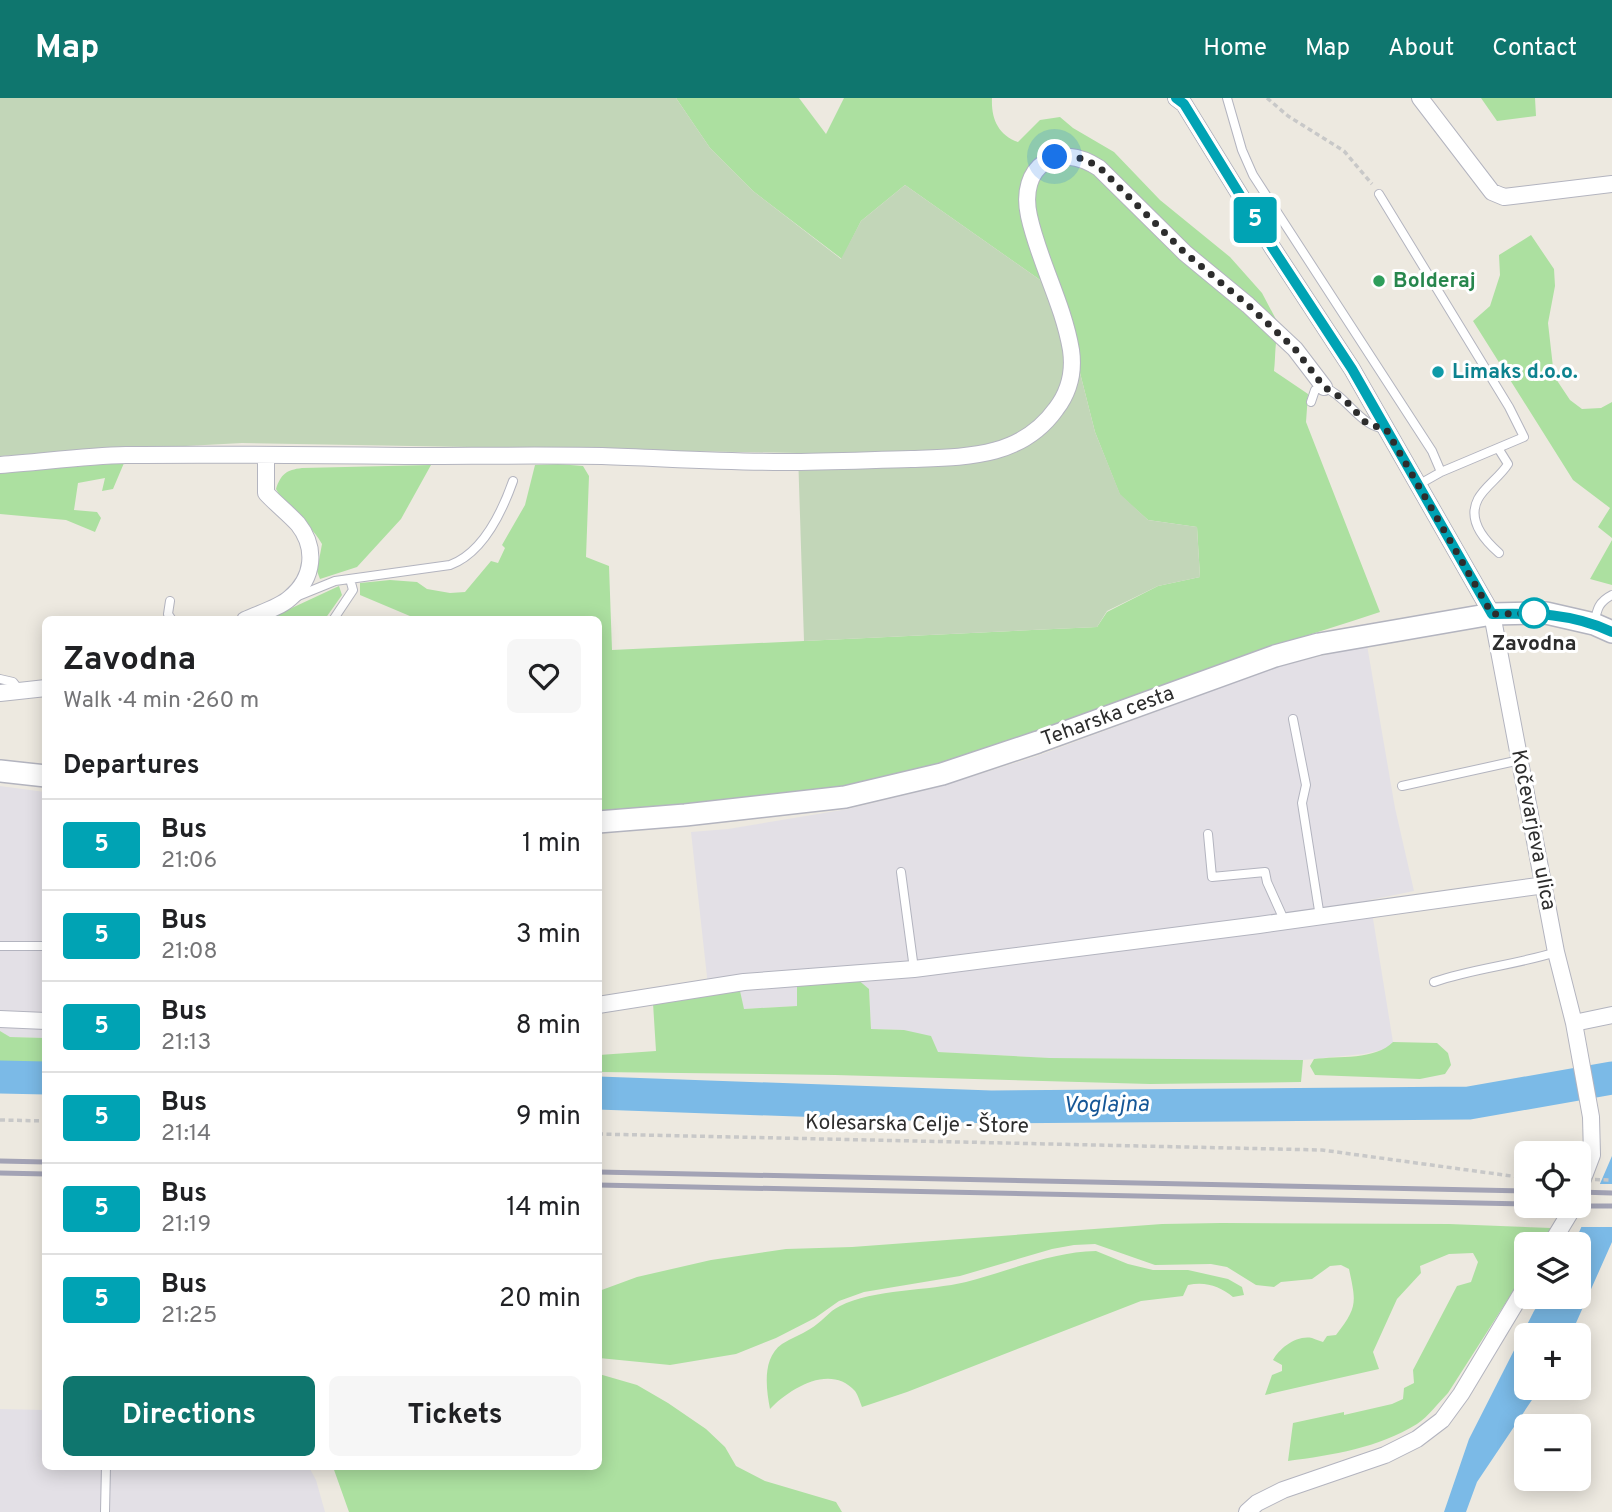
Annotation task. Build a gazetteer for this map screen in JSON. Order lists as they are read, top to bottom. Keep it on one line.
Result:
{"streets":{"street":["Teharska cesta","Kočevarjeva ulica"],"path":["Kolesarska Celje - Štore"]},"crossings":[["Teharska cesta","Kočevarjeva ulica"]],"water":["Voglajna"],"places":["Bolderaj","Limaks d.o.o.","Zavodna"],"lines":["bus line 5"],"page":{"header":"Map","nav":["Home","Map","About","Contact"],"on_map":"5","heading":[["Zavodna","Walk · 4 min · 260 m"],"Departures"],"list":[{"mark":"5","name":"Bus","note":"21:06","value":"1 min"},{"mark":"5","name":"Bus","note":"21:08","value":"3 min"},{"mark":"5","name":"Bus","note":"21:13","value":"8 min"},{"mark":"5","name":"Bus","note":"21:14","value":"9 min"},{"mark":"5","name":"Bus","note":"21:19","value":"14 min"},{"mark":"5","name":"Bus","note":"21:25","value":"20 min"}],"map_buttons":["+","−"],"buttons":["Directions","Tickets"]}}
